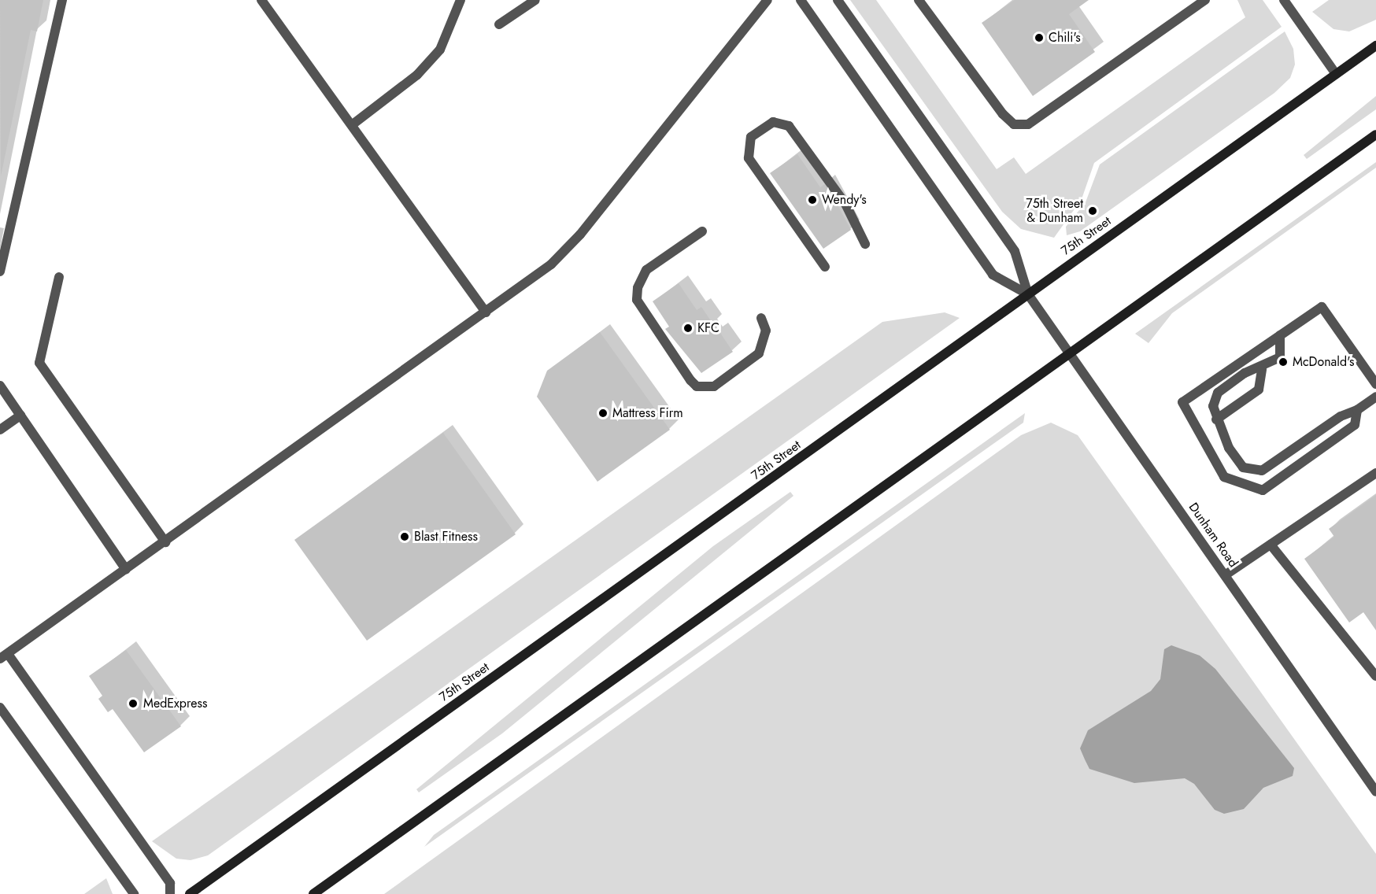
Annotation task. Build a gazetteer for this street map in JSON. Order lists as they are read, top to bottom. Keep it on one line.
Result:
{"streets":{"main road":["75th Street"],"street":["Dunham Road"]},"crossings":[["75th Street","Dunham Road"]],"places":["Chili's","Wendy's","75th Street & Dunham","KFC","McDonald's","Mattress Firm","Blast Fitness","MedExpress"]}
